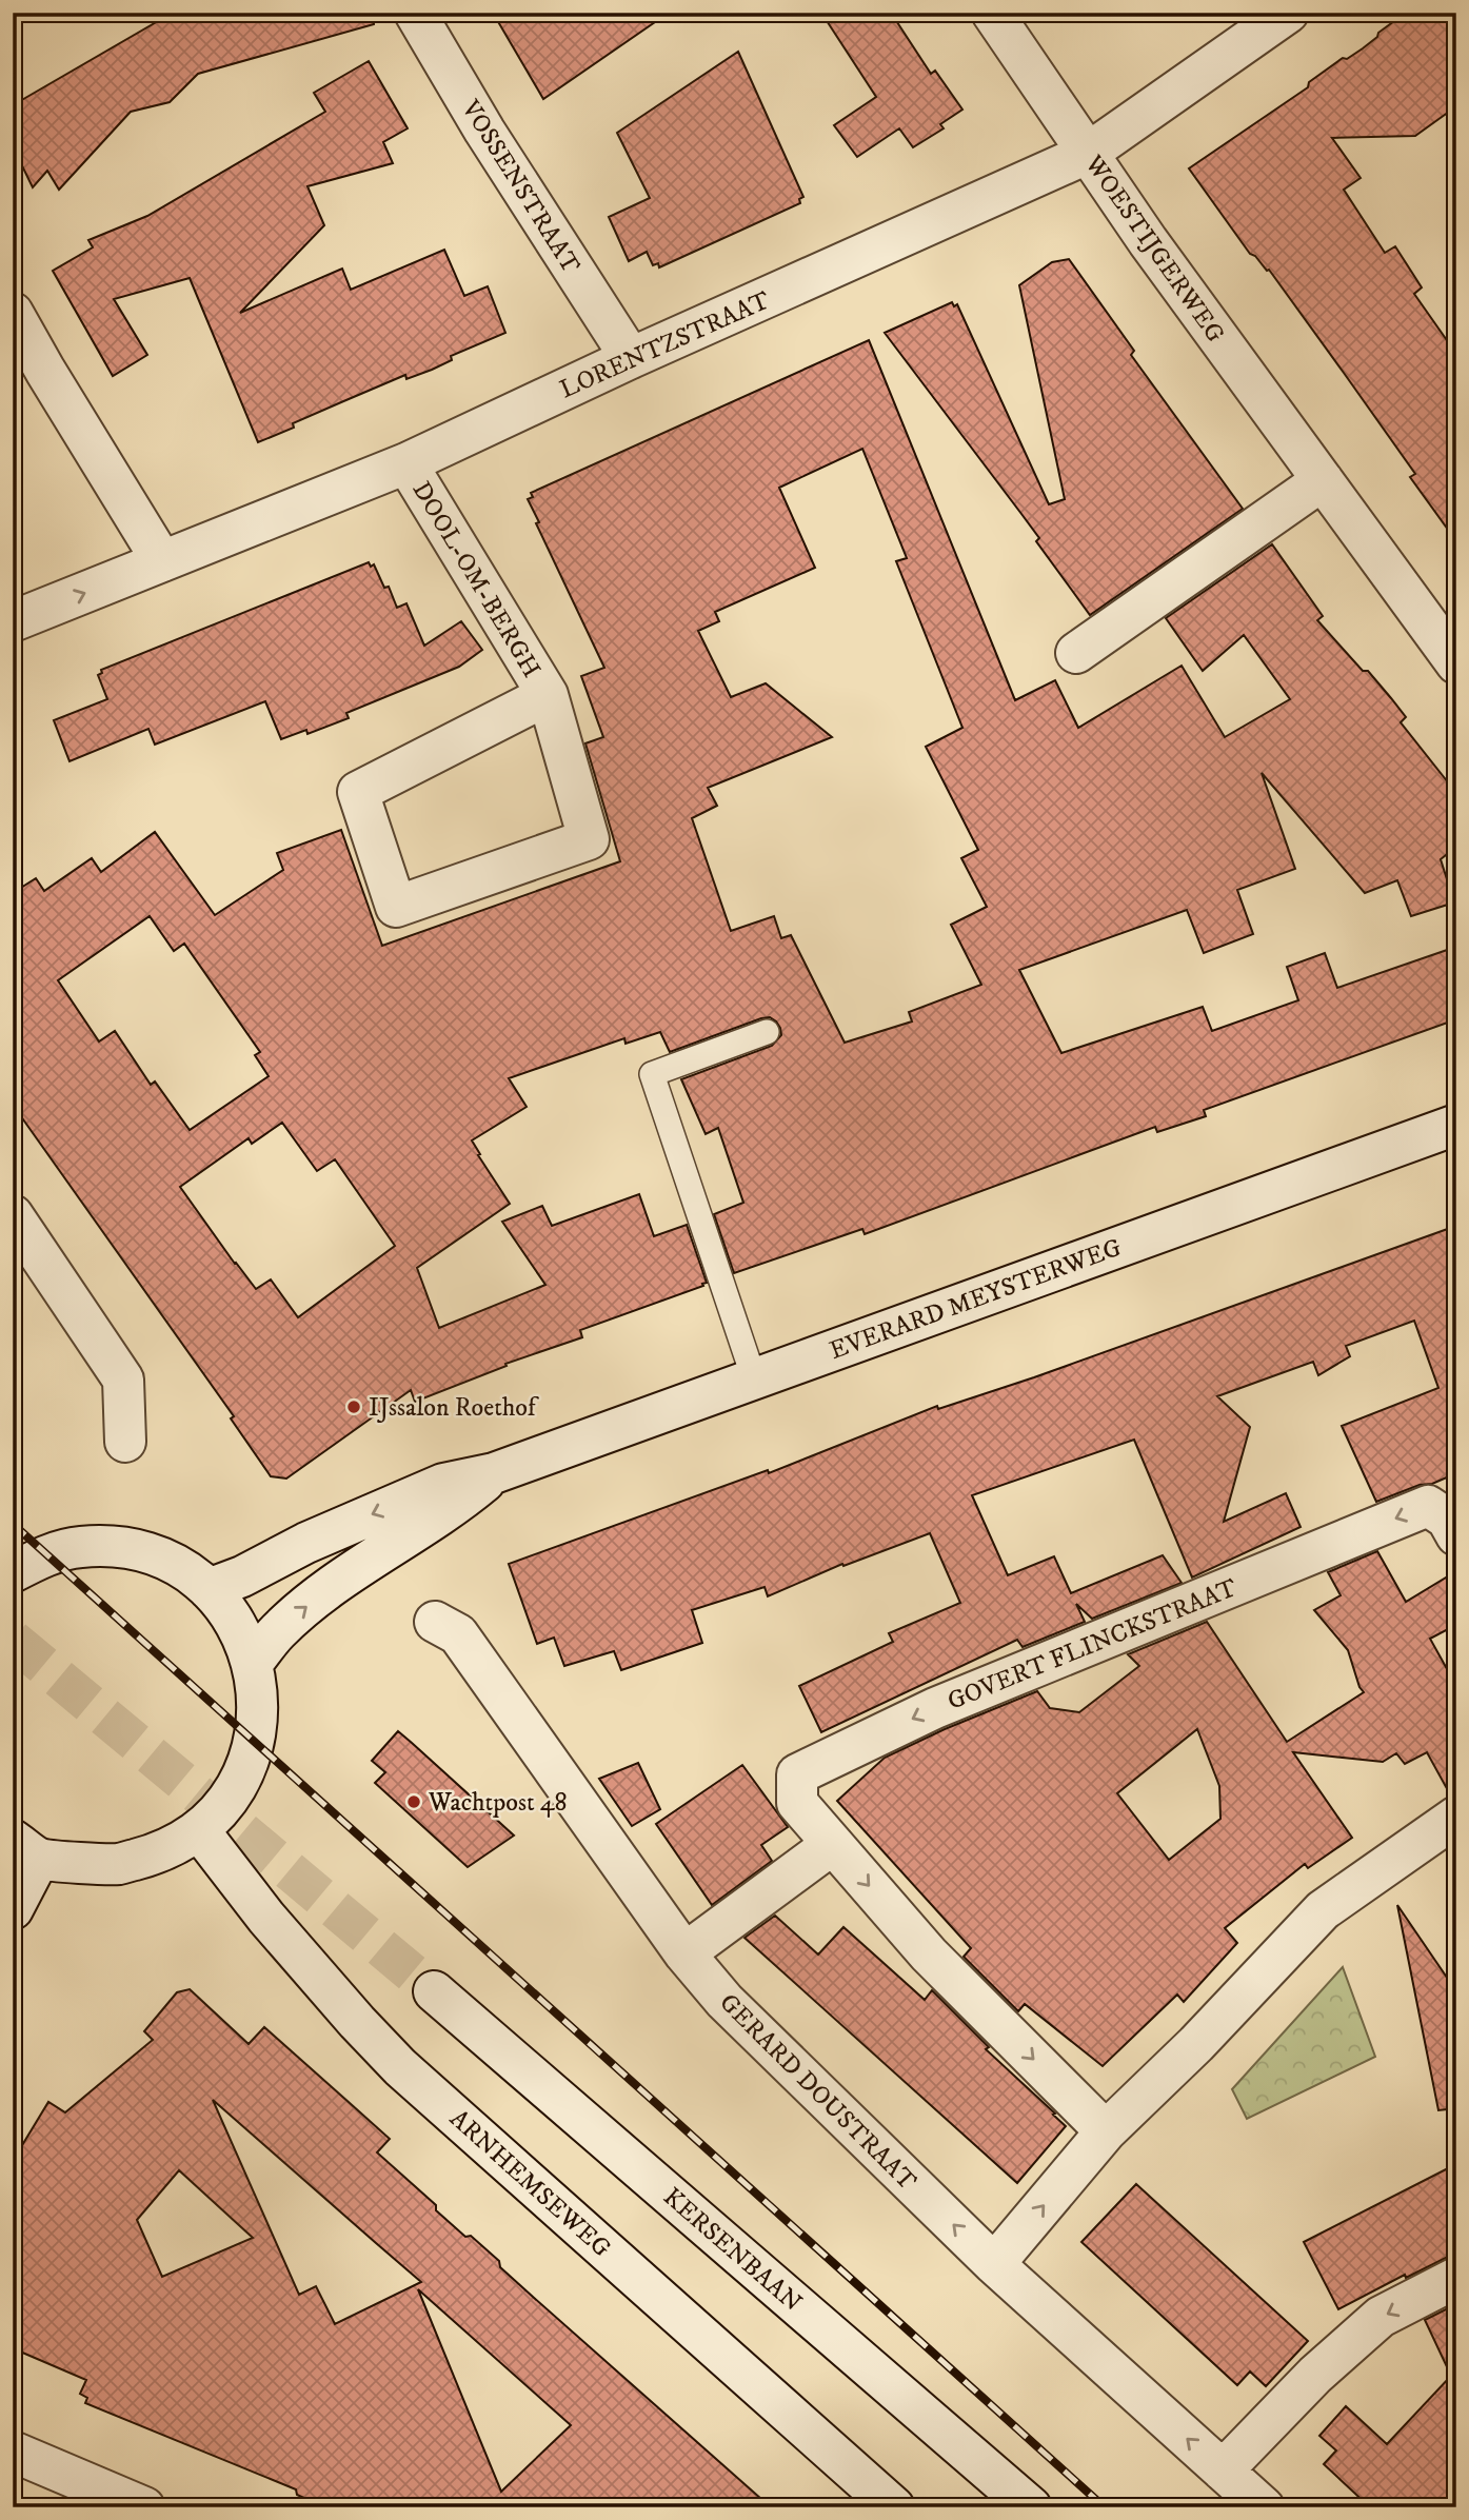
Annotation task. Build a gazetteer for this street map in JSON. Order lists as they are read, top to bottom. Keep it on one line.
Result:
{"streets":{"street":["VOSSENSTRAAT","WOESTIJGERWEG","LORENTZSTRAAT","DOOL-OM-BERGH","EVERARD MEYSTERWEG","GOVERT FLINCKSTRAAT","GERARD DOUSTRAAT","ARNHEMSEWEG","KERSENBAAN"]},"crossings":[["VOSSENSTRAAT","LORENTZSTRAAT"],["WOESTIJGERWEG","LORENTZSTRAAT"],["LORENTZSTRAAT","DOOL-OM-BERGH"]],"one_way":["GERARD DOUSTRAAT"],"places":["IJssalon Roethof","Wachtpost 48"]}
